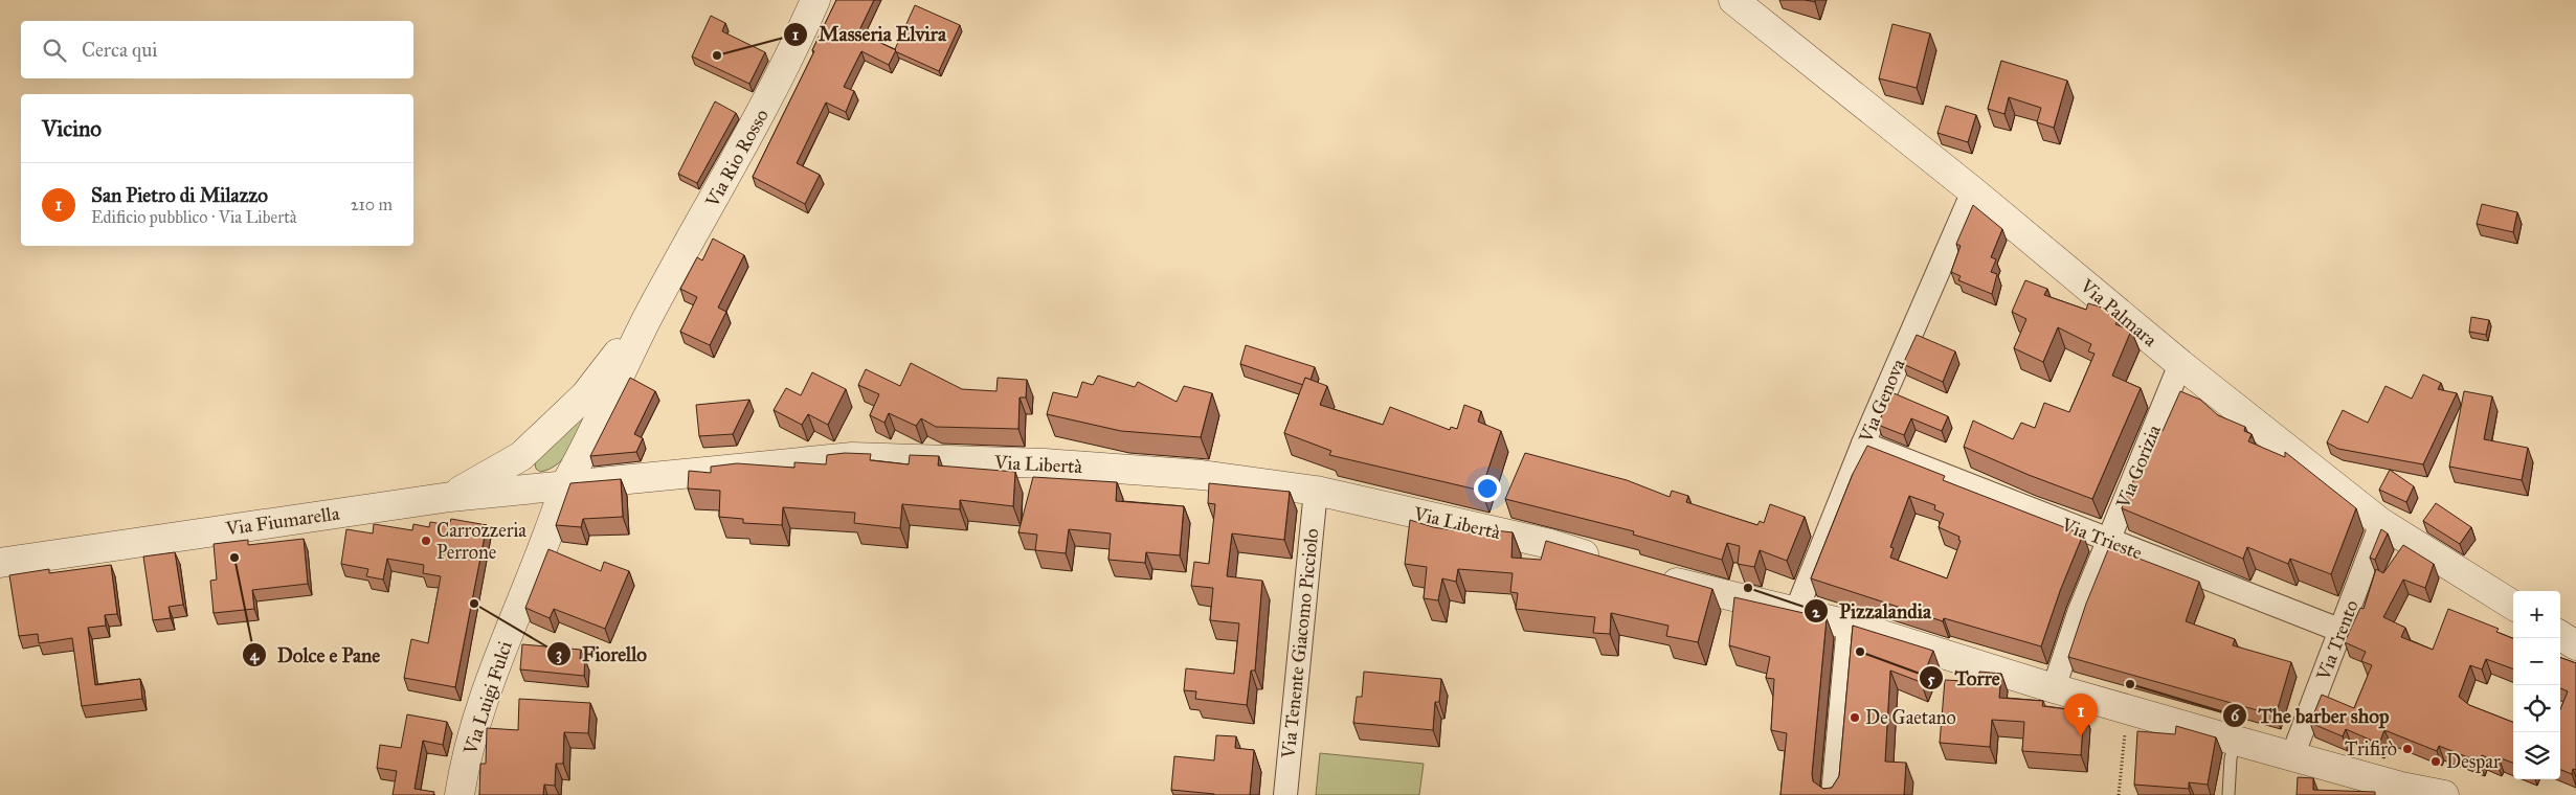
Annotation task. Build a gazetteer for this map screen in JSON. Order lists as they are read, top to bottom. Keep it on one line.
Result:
{"streets":{"street":["Via Rio Rosso","Via Palmara","Via Genova","Via Libertà","Via Gorizia","Via Fiumarella","Via Trieste","Via Trento","Via Tenente Giacomo Picciolo","Via Luigi Fulci"]},"crossings":[["Via Rio Rosso","Via Luigi Fulci"],["Via Palmara","Via Genova"],["Via Palmara","Via Gorizia"],["Via Palmara","Via Trento"],["Via Genova","Via Trieste"],["Via Libertà","Via Fiumarella"],["Via Libertà","Via Tenente Giacomo Picciolo"],["Via Libertà","Via Luigi Fulci"],["Via Gorizia","Via Trieste"],["Via Fiumarella","Via Luigi Fulci"],["Via Trieste","Via Trento"]],"places":["Masseria Elvira","Carrozzeria Perrone","Dolce e Pane","Pizzalandia","Fiorello","Torre","The barber shop","De Gaetano","Trifirò","Despar"],"page":{"search":"Cerca qui","heading":"Vicino","list":[{"mark":"1","name":"San Pietro di Milazzo","note":"Edificio pubblico · Via Libertà","value":"210 m"}],"map_buttons":["+","−"],"pins":"1"}}
